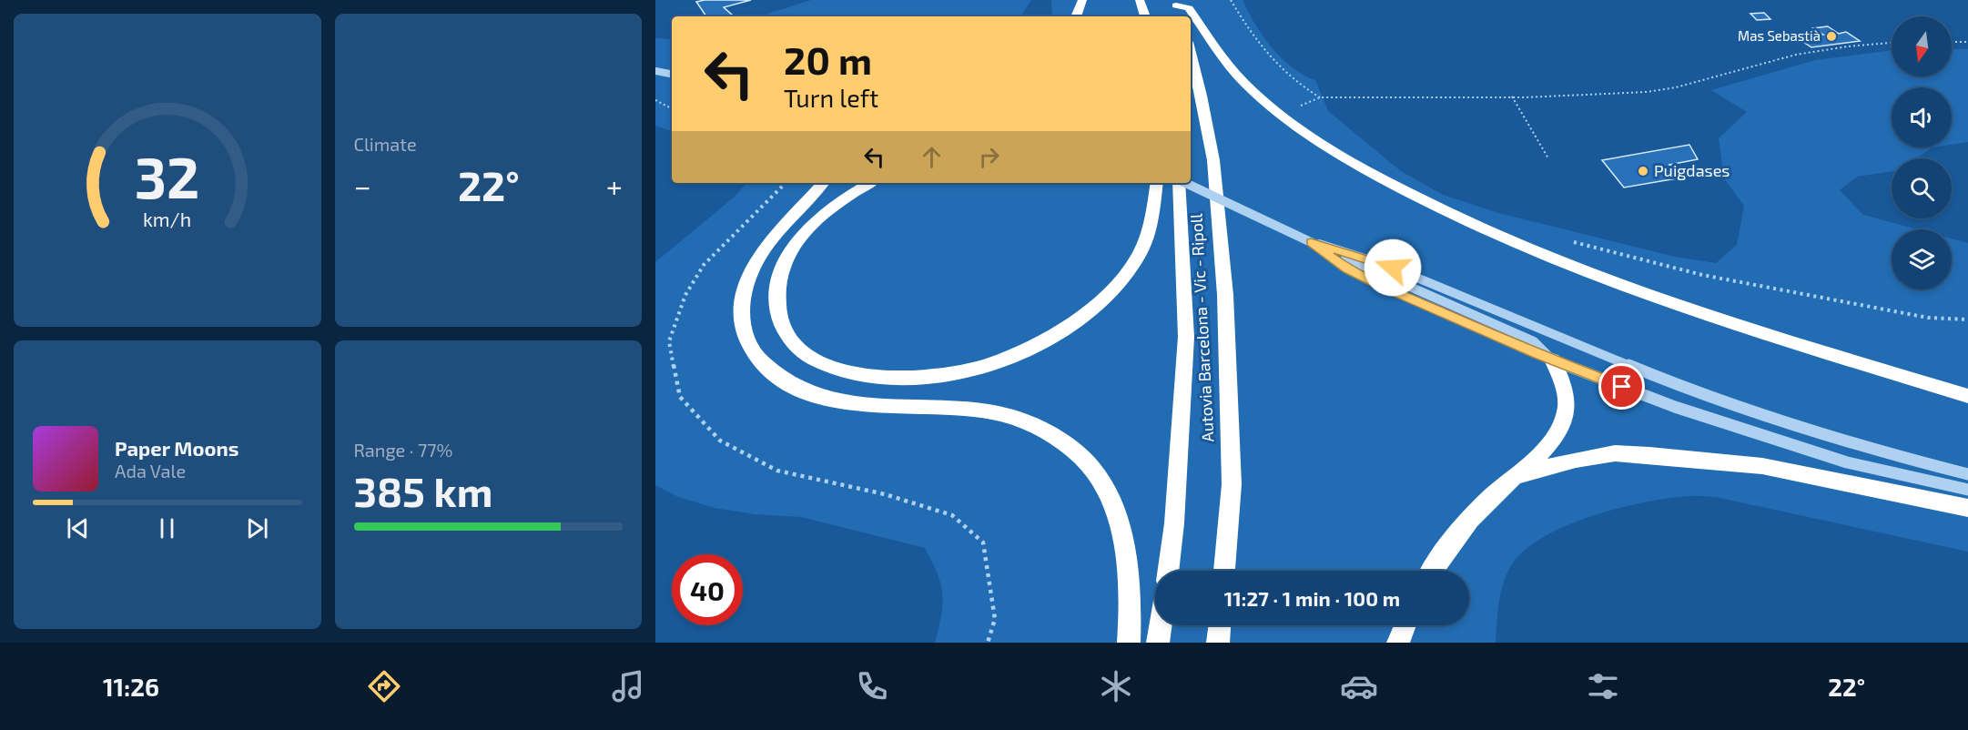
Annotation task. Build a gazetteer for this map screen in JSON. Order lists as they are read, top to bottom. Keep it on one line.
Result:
{"streets":{"highway":["Autovia Barcelona - Vic - Ripoll"]},"places":["Mas Sebastià","Puigdases"],"north":"bottom","page":{"tile":["Climate",["Range · 77%","385 km"]],"turn":["20 m","Turn left"],"heat":["−","22°","+"],"song":["Paper Moons","Ada Vale"],"limit":"40","trip":"11:27 · 1 min · 100 m","tabs":["11:26","22°"],"gauge":["32","km/h"]}}
